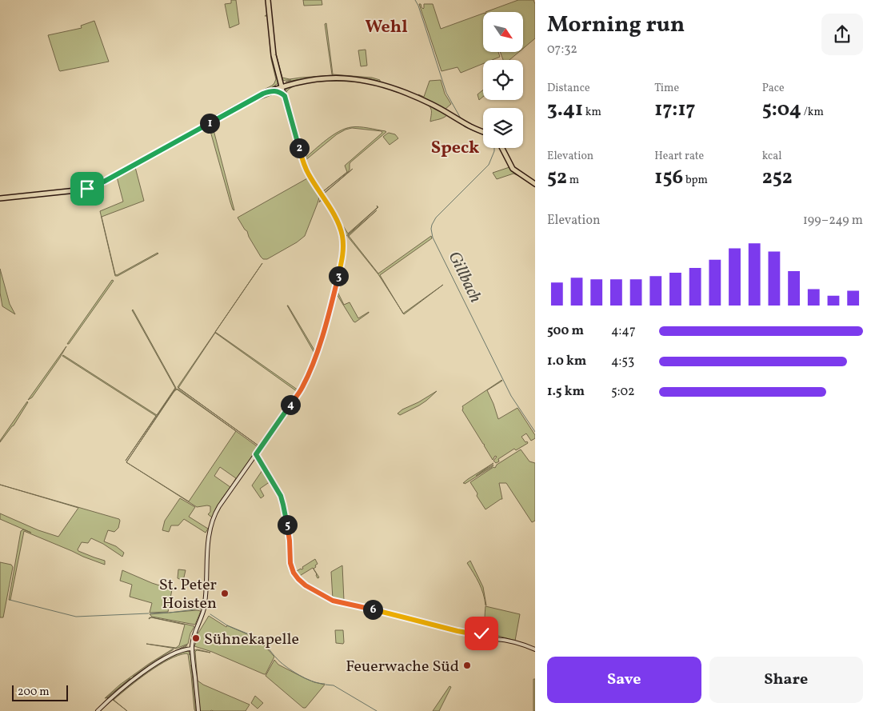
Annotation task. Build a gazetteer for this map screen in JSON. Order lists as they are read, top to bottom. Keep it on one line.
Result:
{"districts":["Wehl","Speck"],"water":["Gillbach"],"places":["St. Peter Hoisten","Sühnekapelle","Feuerwache Süd"],"scale_bar":"200 m","north":"bottom right","page":{"heading":["Morning run","07:32"],"stats":[["Distance","3.41 km"],["Time","17:17"],["Pace","5:04 /km"],["Elevation","52 m"],["Heart rate","156 bpm"],["kcal","252"]],"pins":["1","2","3","4","5","6"],"chart":["Elevation","199–249 m"],"list":[{"name":"500 m","note":"4:47"},{"name":"1.0 km","note":"4:53"},{"name":"1.5 km","note":"5:02"}],"buttons":["Save","Share"],"scale":"200 m"}}
